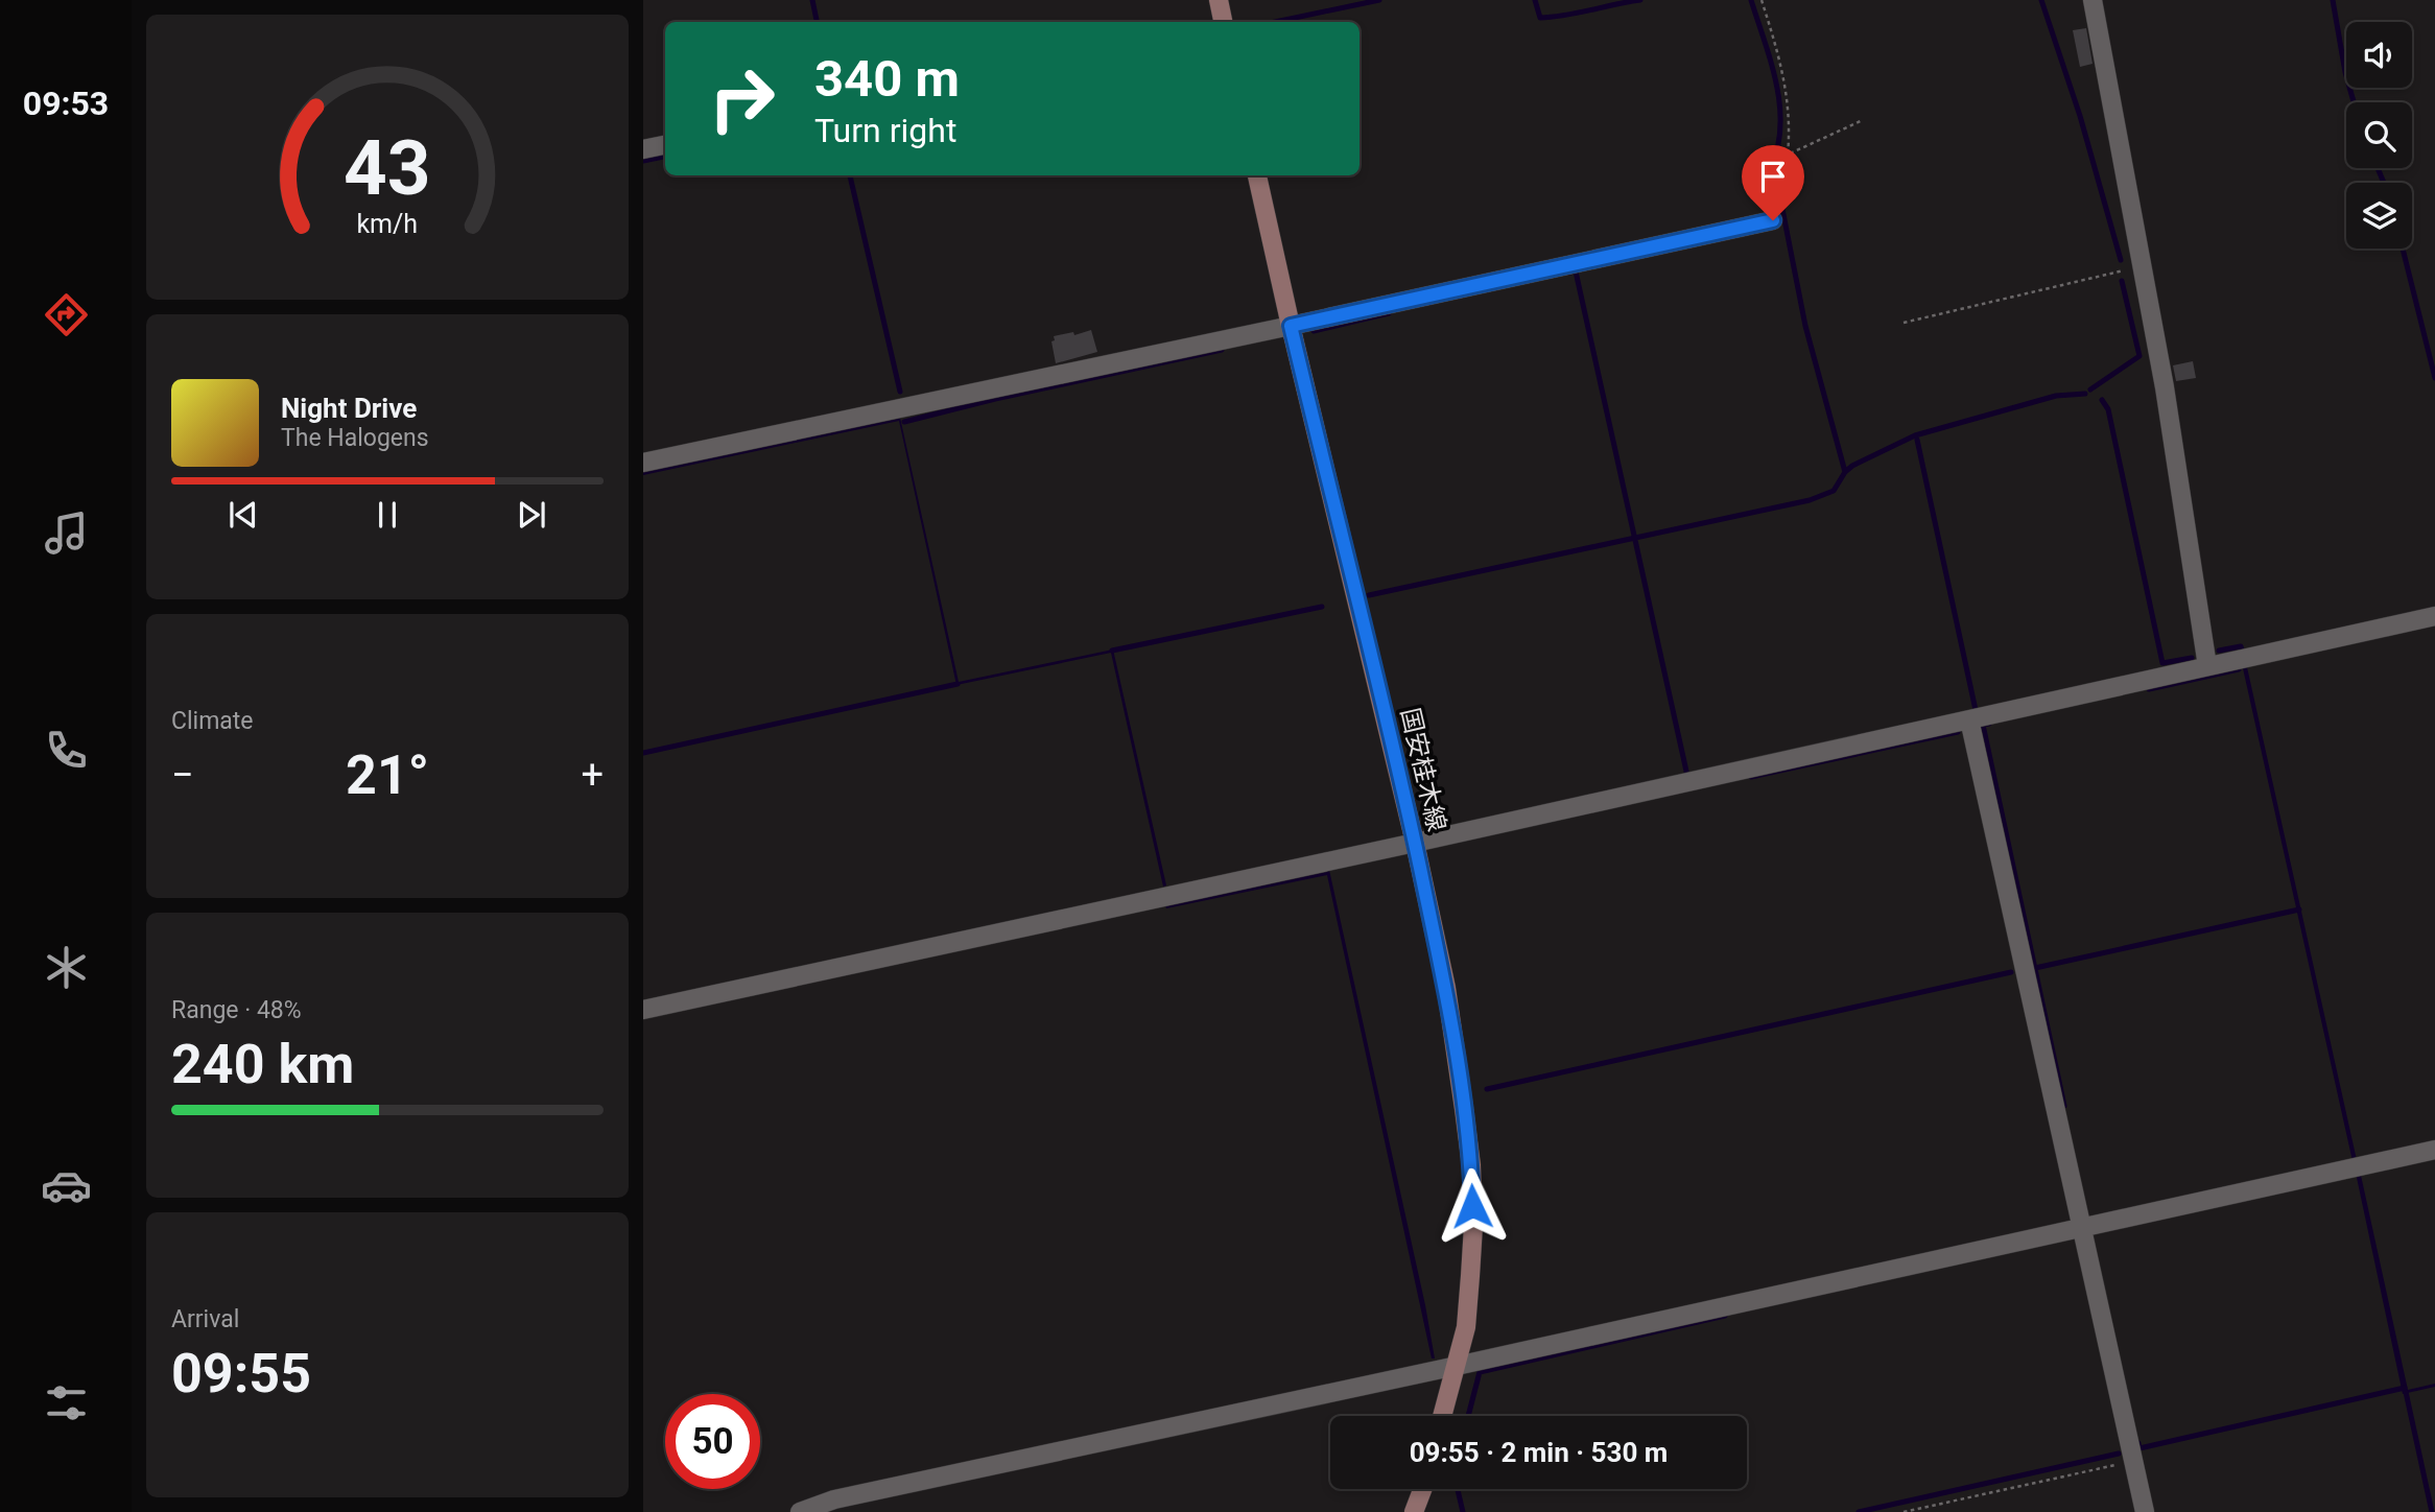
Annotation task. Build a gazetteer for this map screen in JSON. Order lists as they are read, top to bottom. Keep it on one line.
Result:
{"streets":{"main road":["国安桂木線"]},"page":{"tabs":"09:53","turn":["340 m","Turn right"],"song":["Night Drive","The Halogens"],"tile":["Climate",["Range · 48%","240 km"],["Arrival","09:55"]],"heat":["−","21°","+"],"limit":"50","trip":"09:55 · 2 min · 530 m","gauge":["43","km/h"]}}
